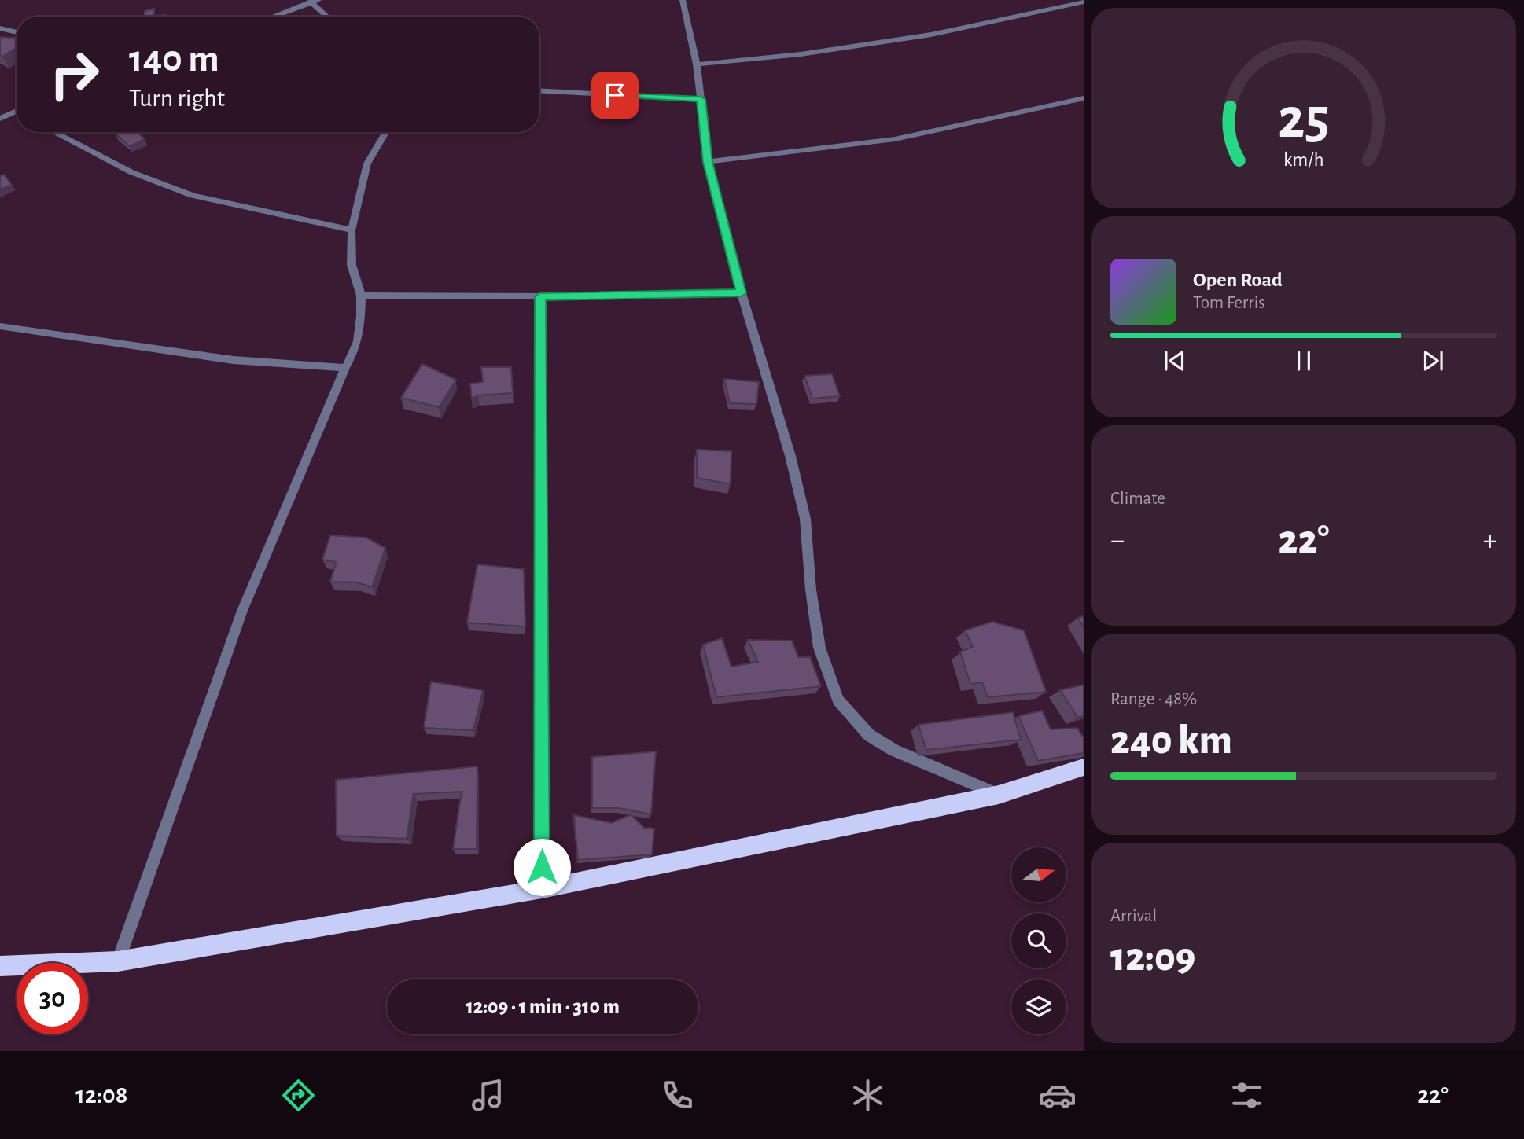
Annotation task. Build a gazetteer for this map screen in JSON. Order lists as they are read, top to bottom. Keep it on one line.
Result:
{"north":"right","page":{"turn":["140 m","Turn right"],"song":["Open Road","Tom Ferris"],"tile":["Climate",["Range · 48%","240 km"],["Arrival","12:09"]],"heat":["−","22°","+"],"limit":"30","trip":"12:09 · 1 min · 310 m","tabs":["12:08","22°"],"gauge":["25","km/h"]}}
